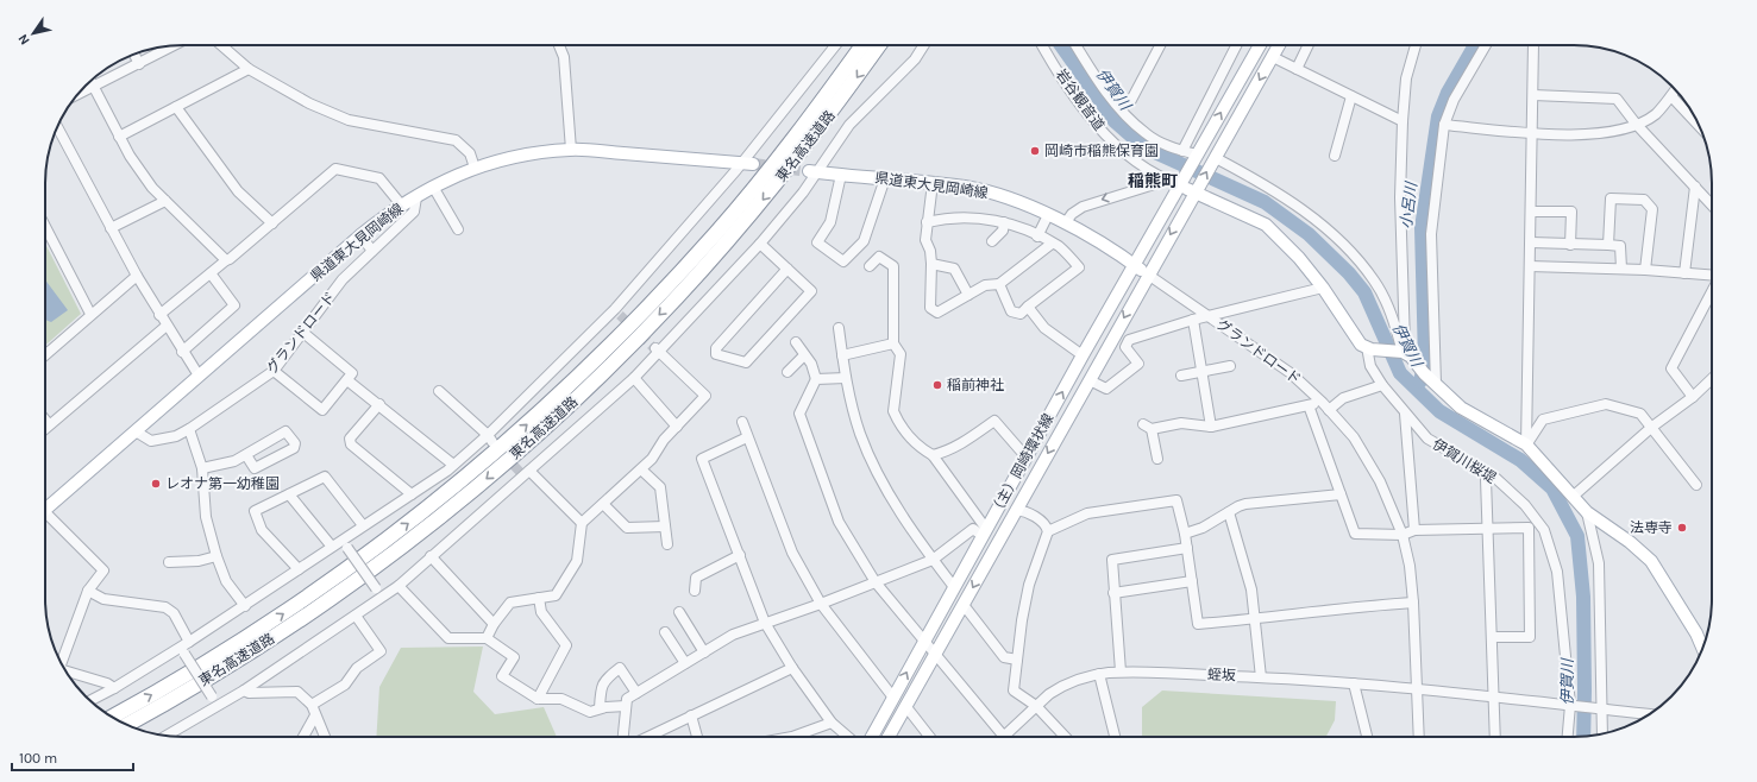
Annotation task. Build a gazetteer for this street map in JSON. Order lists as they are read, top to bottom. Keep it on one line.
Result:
{"streets":{"highway":["東名高速道路"],"main road":["県道東大見岡崎線","（主）岡崎環状線"],"street":["岩谷観音道","グランドロード","伊賀川桜堤","蛭坂"]},"crossings":[["岩谷観音道","（主）岡崎環状線"],["県道東大見岡崎線","グランドロード"],["県道東大見岡崎線","（主）岡崎環状線"],["グランドロード","（主）岡崎環状線"],["グランドロード","蛭坂"],["伊賀川桜堤","蛭坂"]],"districts":["稲熊町"],"water":["伊賀川","小呂川"],"places":["岡崎市稲熊保育園","稲前神社","レオナ第一幼稚園","法専寺"],"scale_bar":"100 m","north":"bottom left"}
